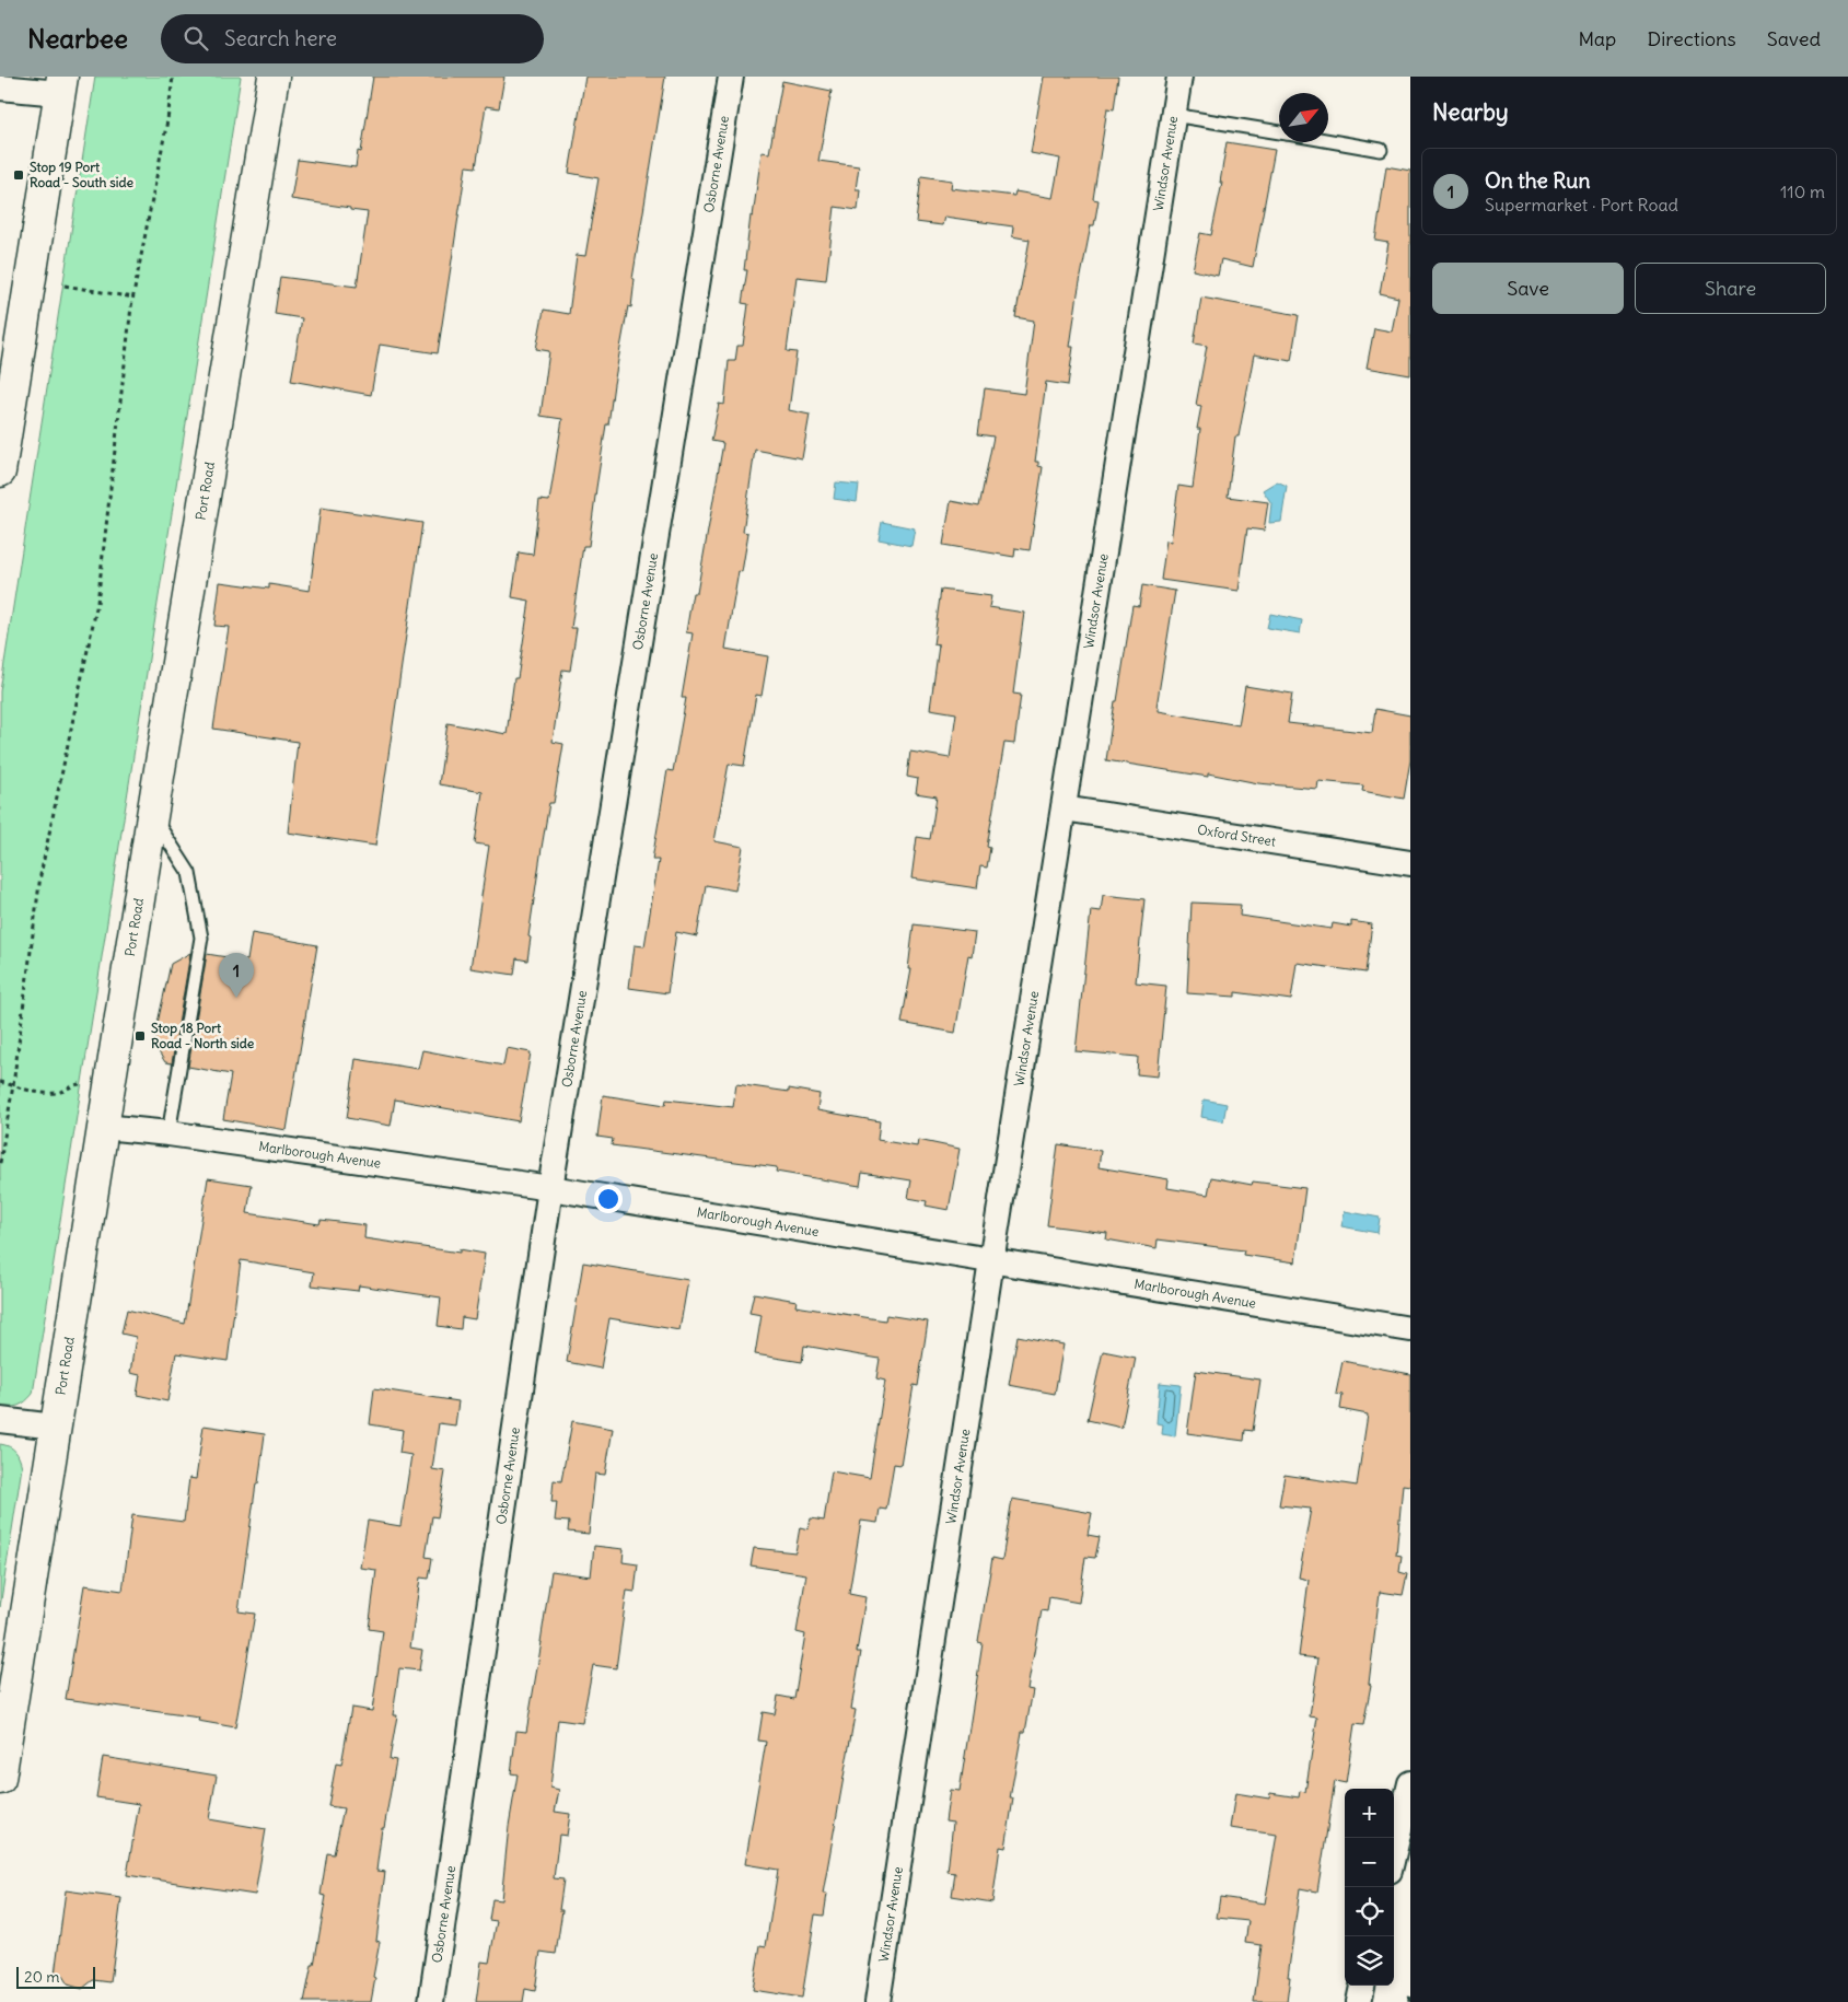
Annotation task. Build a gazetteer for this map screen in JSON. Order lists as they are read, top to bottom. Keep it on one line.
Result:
{"streets":{"highway":["Port Road"],"street":["Osborne Avenue","Windsor Avenue","Oxford Street","Marlborough Avenue"]},"crossings":[["Osborne Avenue","Marlborough Avenue"],["Windsor Avenue","Oxford Street"],["Windsor Avenue","Marlborough Avenue"],["Port Road","Marlborough Avenue"]],"places":{"transit":["Stop 19 Port Road - South side","Stop 18 Port Road - North side"]},"scale_bar":"20 m","north":"top right","page":{"header":"Nearbee","search":"Search here","nav":["Map","Directions","Saved"],"heading":"Nearby","list":[{"mark":"1","name":"On the Run","note":"Supermarket · Port Road","value":"110 m"}],"buttons":["Save","Share"],"pins":"1","map_buttons":["+","−"],"scale":"20 m"}}
